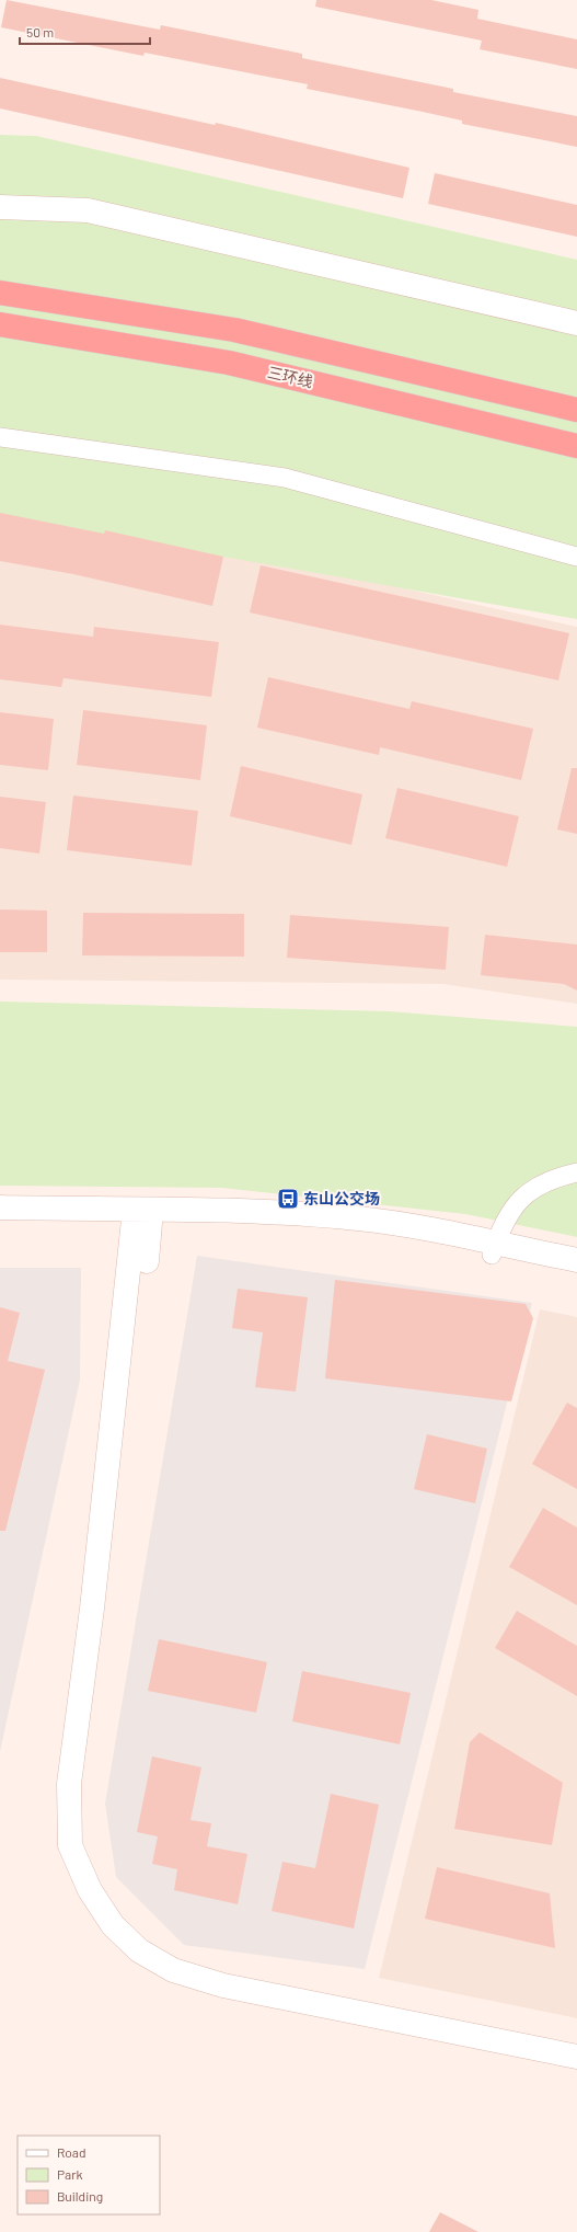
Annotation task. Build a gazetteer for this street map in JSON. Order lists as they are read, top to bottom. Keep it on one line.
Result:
{"streets":{"highway":["三环线"]},"places":{"bus stop":["东山公交场"]},"legend":["Road","Park","Building"],"scale_bar":"50 m"}
